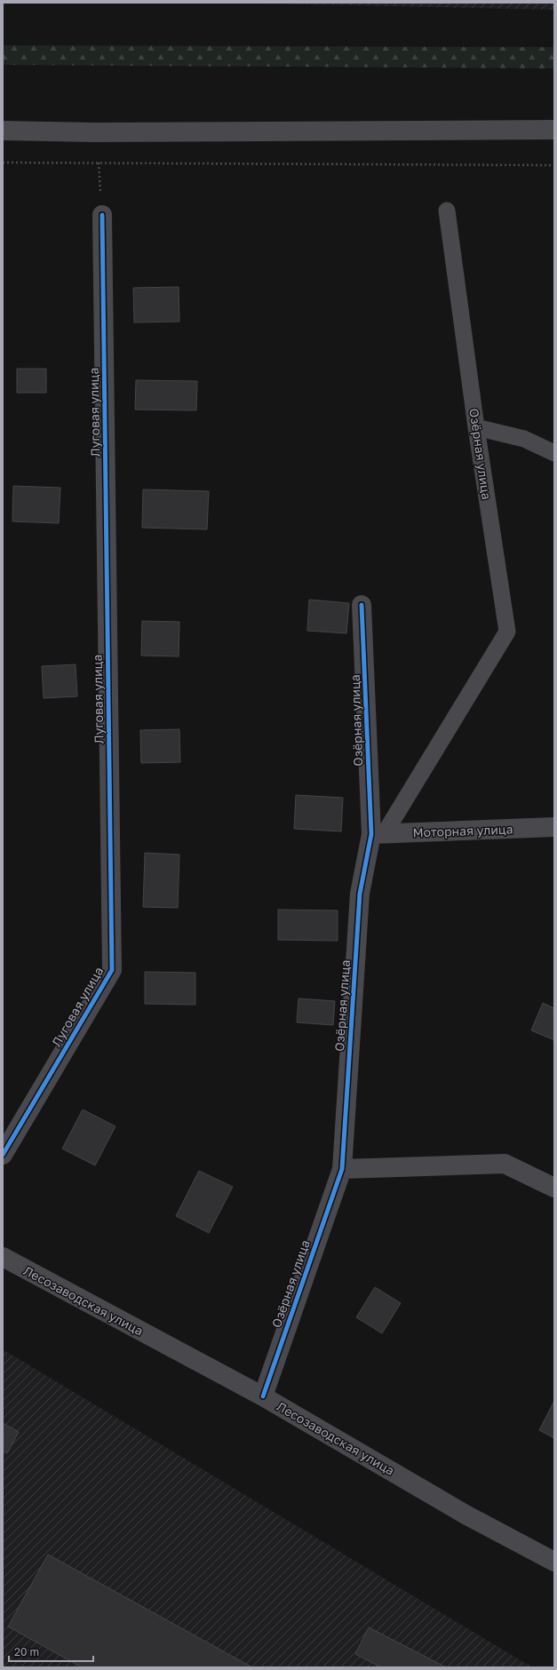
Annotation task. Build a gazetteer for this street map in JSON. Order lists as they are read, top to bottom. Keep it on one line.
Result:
{"streets":{"street":["Луговая улица","Озёрная улица","Моторная улица","Лесозаводская улица"]},"crossings":[["Озёрная улица","Моторная улица"],["Озёрная улица","Лесозаводская улица"]],"scale_bar":"20 m"}
